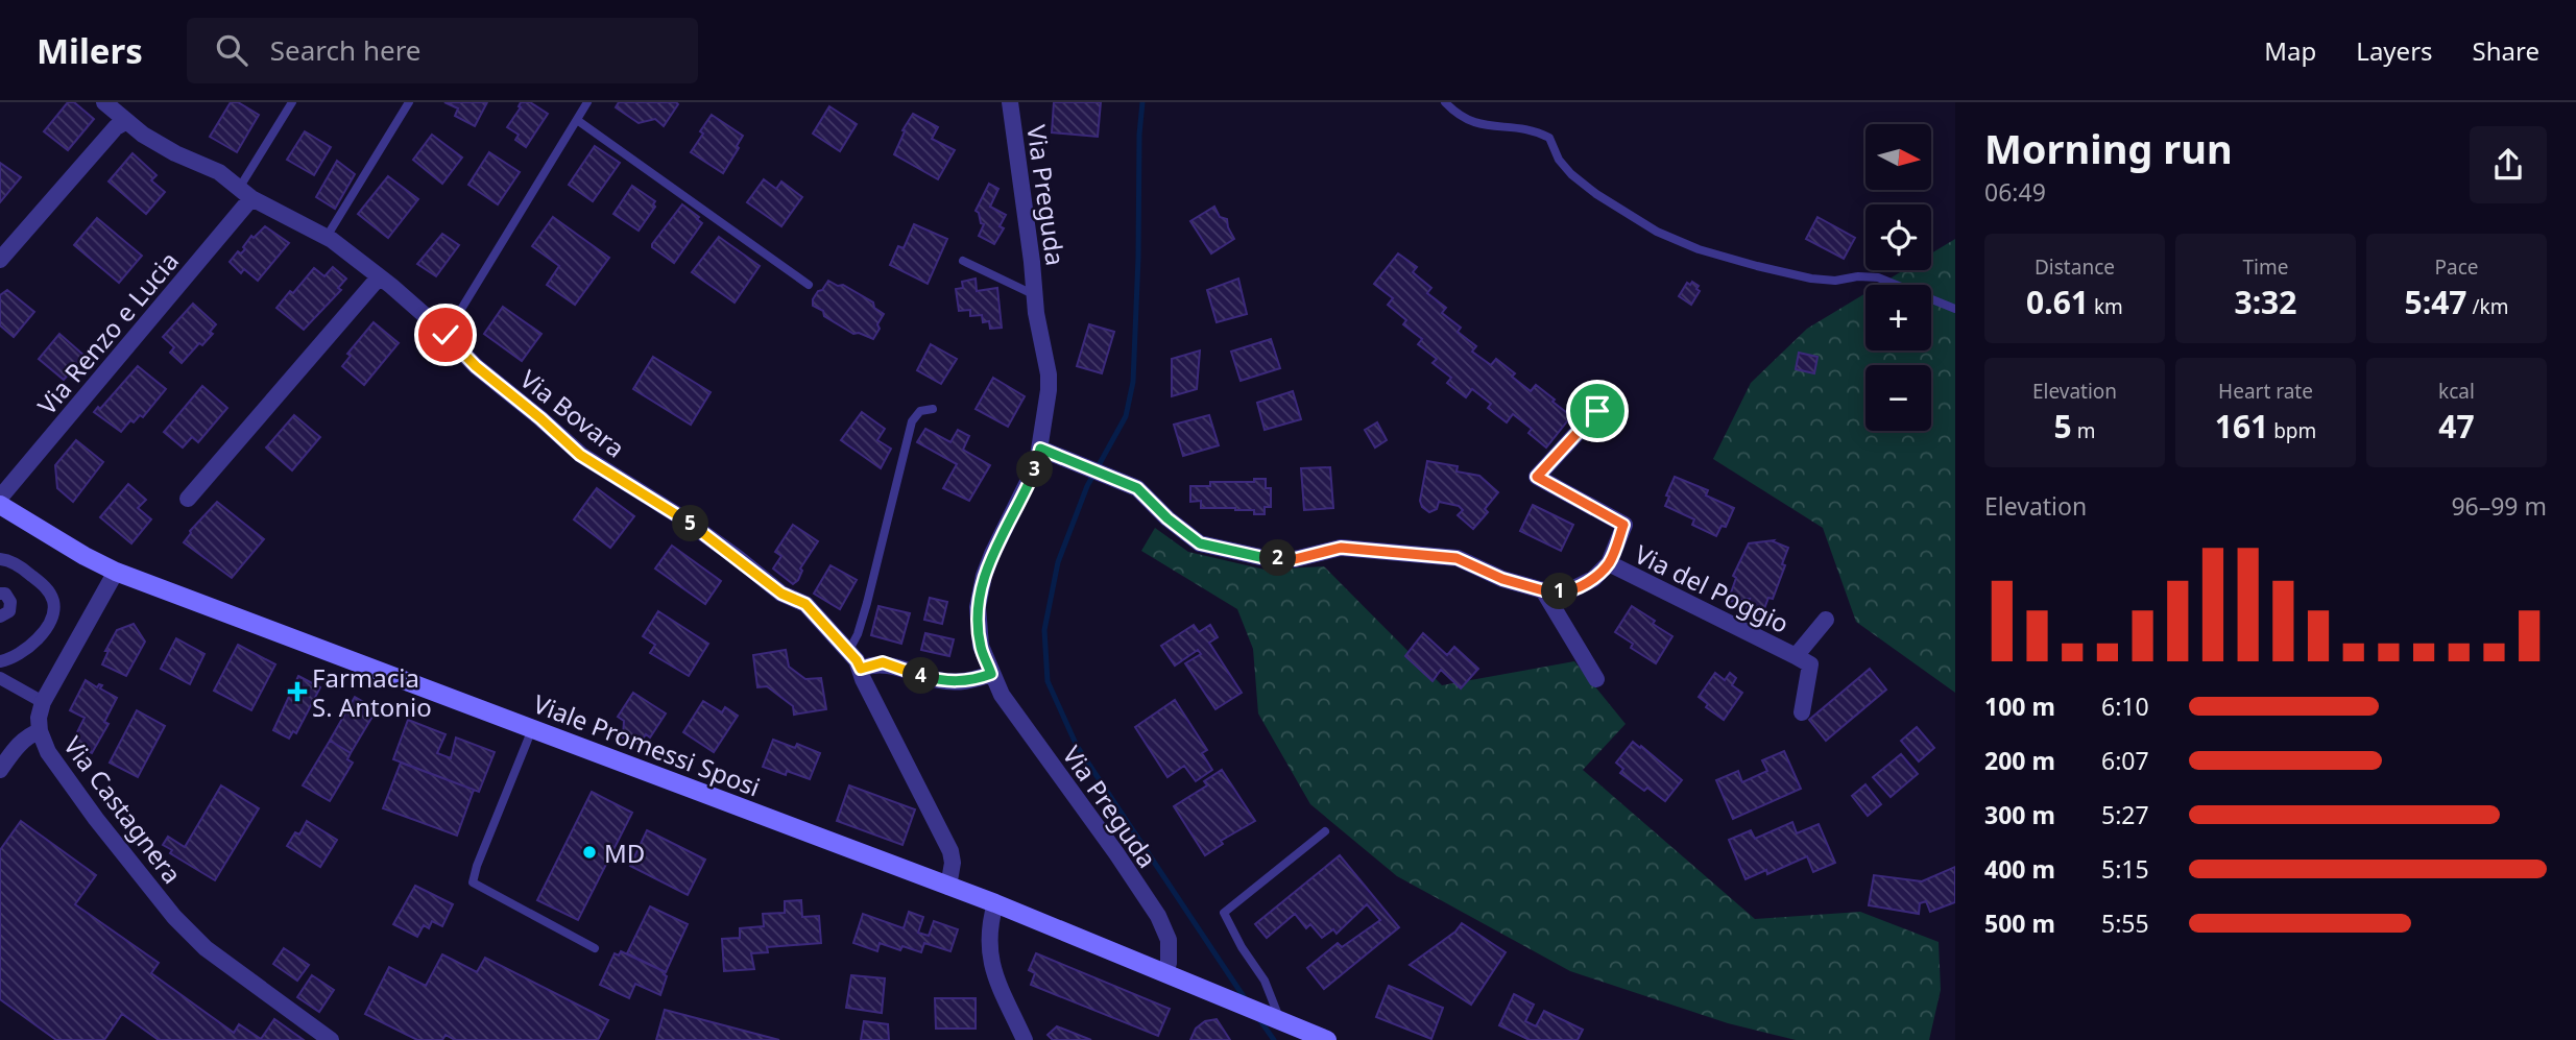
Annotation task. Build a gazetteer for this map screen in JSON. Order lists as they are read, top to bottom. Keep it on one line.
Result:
{"streets":{"main road":["Viale Promessi Sposi"],"street":["Via Preguda","Via Renzo e Lucia","Via Bovara","Via del Poggio","Via Castagnera"]},"crossings":[["Via Preguda","Via del Poggio"],["Via Preguda","Viale Promessi Sposi"],["Via Renzo e Lucia","Via Bovara"],["Via Bovara","Viale Promessi Sposi"],["Viale Promessi Sposi","Via Castagnera"]],"places":{"health":["Farmacia S. Antonio"],"other":["MD"]},"north":"right","page":{"header":"Milers","search":"Search here","nav":["Map","Layers","Share"],"heading":["Morning run","06:49"],"map_buttons":["+","−"],"stats":[["Distance","0.61 km"],["Time","3:32"],["Pace","5:47 /km"],["Elevation","5 m"],["Heart rate","161 bpm"],["kcal","47"]],"pins":["3","5","2","1","4"],"chart":["Elevation","96–99 m"],"list":[{"name":"100 m","note":"6:10"},{"name":"200 m","note":"6:07"},{"name":"300 m","note":"5:27"},{"name":"400 m","note":"5:15"},{"name":"500 m","note":"5:55"}]}}
